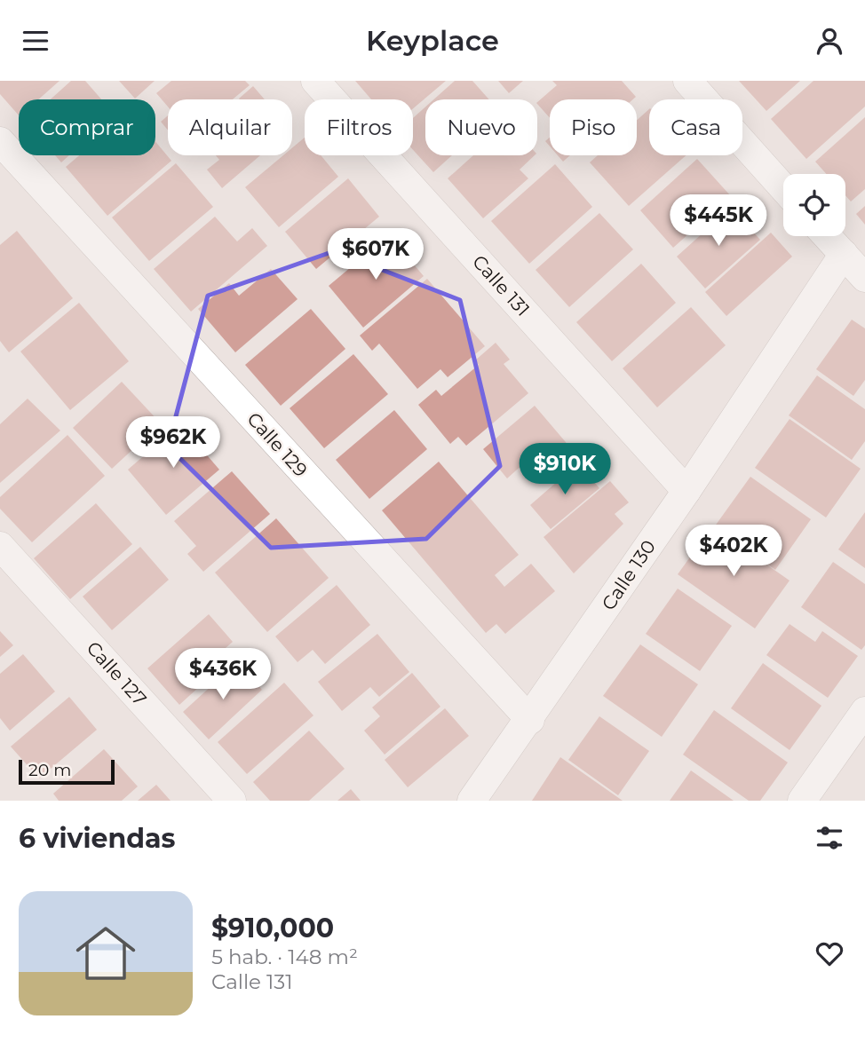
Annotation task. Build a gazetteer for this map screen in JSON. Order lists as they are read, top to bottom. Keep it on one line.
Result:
{"streets":{"street":["Calle 131","Calle 129","Calle 130","Calle 127"]},"crossings":[["Calle 131","Calle 130"],["Calle 129","Calle 130"]],"scale_bar":"20 m","page":{"header":"Keyplace","chip":["Comprar","Alquilar","Filtros","Nuevo","Piso","Casa"],"price":["$445K","$607K","$962K","$910K","$402K","$436K"],"scale":"20 m","heading":"6 viviendas","list":[{"name":"$910,000","note":"5 hab. · 148 m² · Calle 131"}]}}
